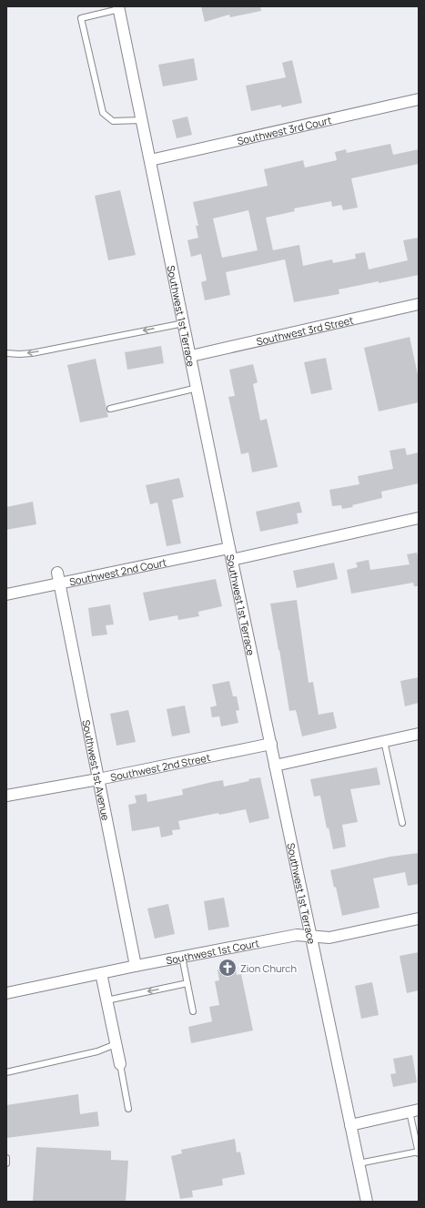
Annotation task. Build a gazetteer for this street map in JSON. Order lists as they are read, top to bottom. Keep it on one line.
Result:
{"streets":{"street":["Southwest 3rd Court","Southwest 1st Terrace","Southwest 3rd Street","Southwest 2nd Court","Southwest 2nd Street","Southwest 1st Avenue","Southwest 1st Court"]},"crossings":[["Southwest 3rd Court","Southwest 1st Terrace"],["Southwest 1st Terrace","Southwest 3rd Street"],["Southwest 1st Terrace","Southwest 2nd Court"],["Southwest 1st Terrace","Southwest 2nd Street"],["Southwest 1st Terrace","Southwest 1st Court"],["Southwest 2nd Court","Southwest 1st Avenue"],["Southwest 2nd Street","Southwest 1st Avenue"],["Southwest 1st Avenue","Southwest 1st Court"]],"places":{"church":["Zion Church"]}}
